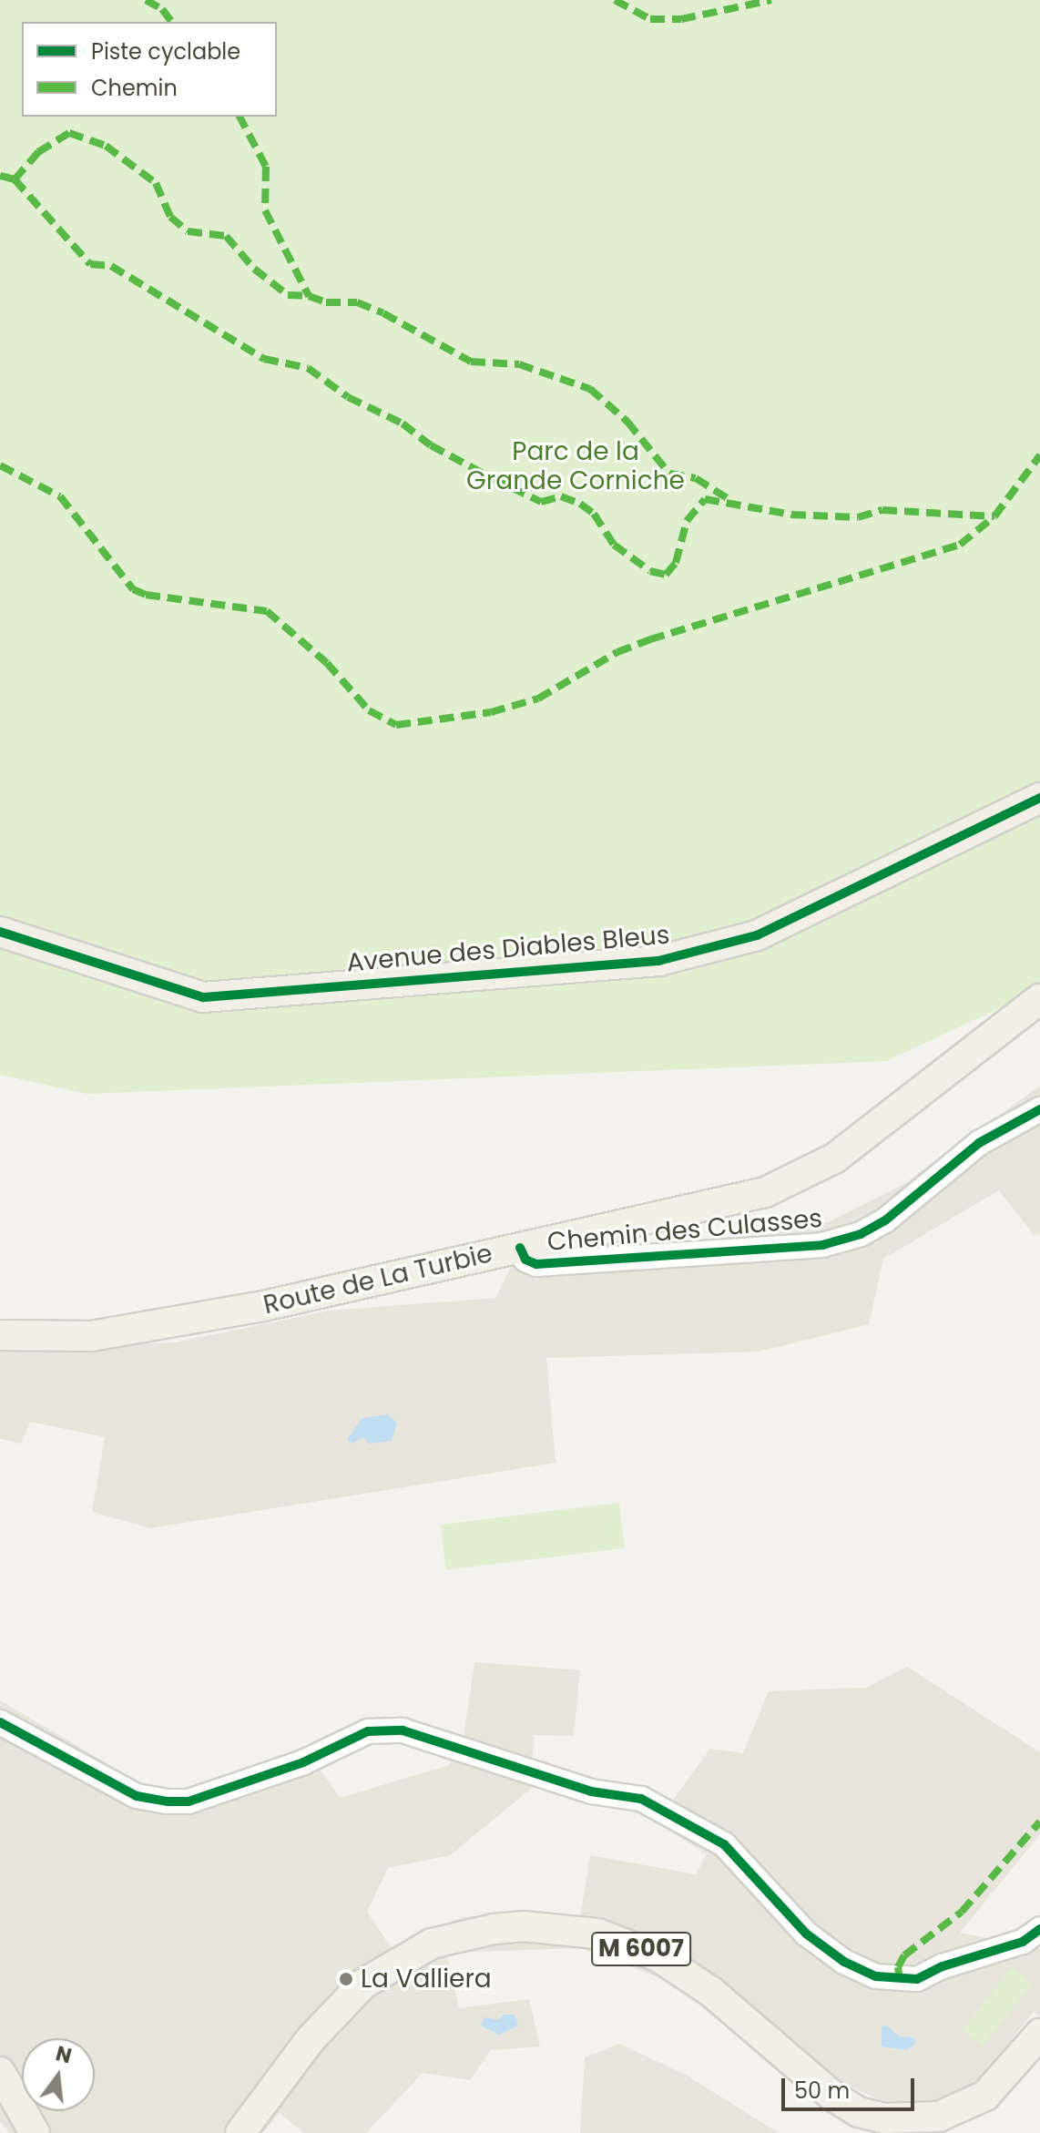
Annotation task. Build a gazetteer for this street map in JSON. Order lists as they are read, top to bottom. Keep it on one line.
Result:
{"streets":{"main road":["Avenue des Diables Bleus","Route de La Turbie","M 6007"],"street":["Chemin des Culasses"]},"crossings":[["Chemin des Culasses","Route de La Turbie"]],"parks":["Parc de la Grande Corniche"],"places":["La Valliera"],"legend":["Piste cyclable","Chemin"],"scale_bar":"50 m","north":"top"}
